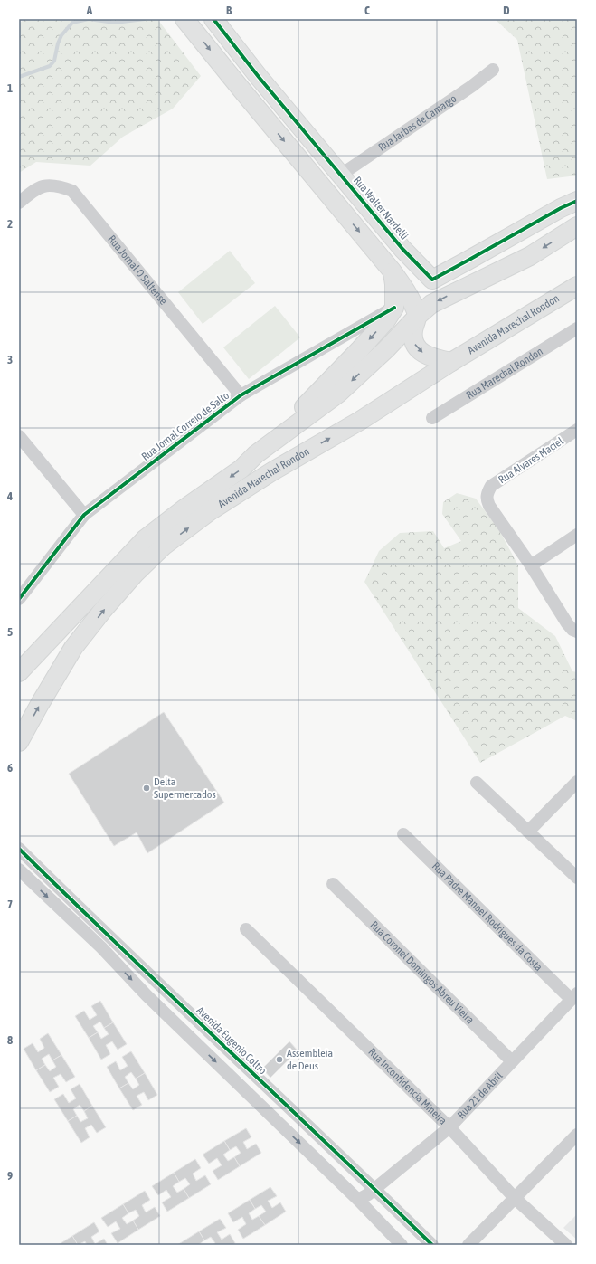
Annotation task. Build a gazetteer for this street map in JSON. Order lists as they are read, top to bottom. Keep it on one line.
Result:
{"streets":{"main road":["Rua Walter Nardelli","Avenida Marechal Rondon"],"street":["Rua Jarbas de Camargo","Rua Jornal O Saltense","Rua Marechal Rondon","Rua Jornal Correio de Salto","Rua Alvares Maciel","Rua Padre Manoel Rodrigues da Costa","Rua Coronel Domingos Abreu Vieira","Avenida Eugenio Coltro","Rua Inconfidencia Mineira","Rua 21 de Abril"]},"crossings":[["Rua Jarbas de Camargo","Rua Walter Nardelli"],["Rua Jornal O Saltense","Rua Jornal Correio de Salto"],["Rua Padre Manoel Rodrigues da Costa","Rua 21 de Abril"],["Rua Coronel Domingos Abreu Vieira","Rua 21 de Abril"],["Avenida Eugenio Coltro","Rua 21 de Abril"],["Rua Inconfidencia Mineira","Rua 21 de Abril"]],"places":["Delta Supermercados","Assembleia de Deus"],"grid":{"columns":["A","B","C","D"],"rows":["1","2","3","4","5","6","7","8","9"]}}
